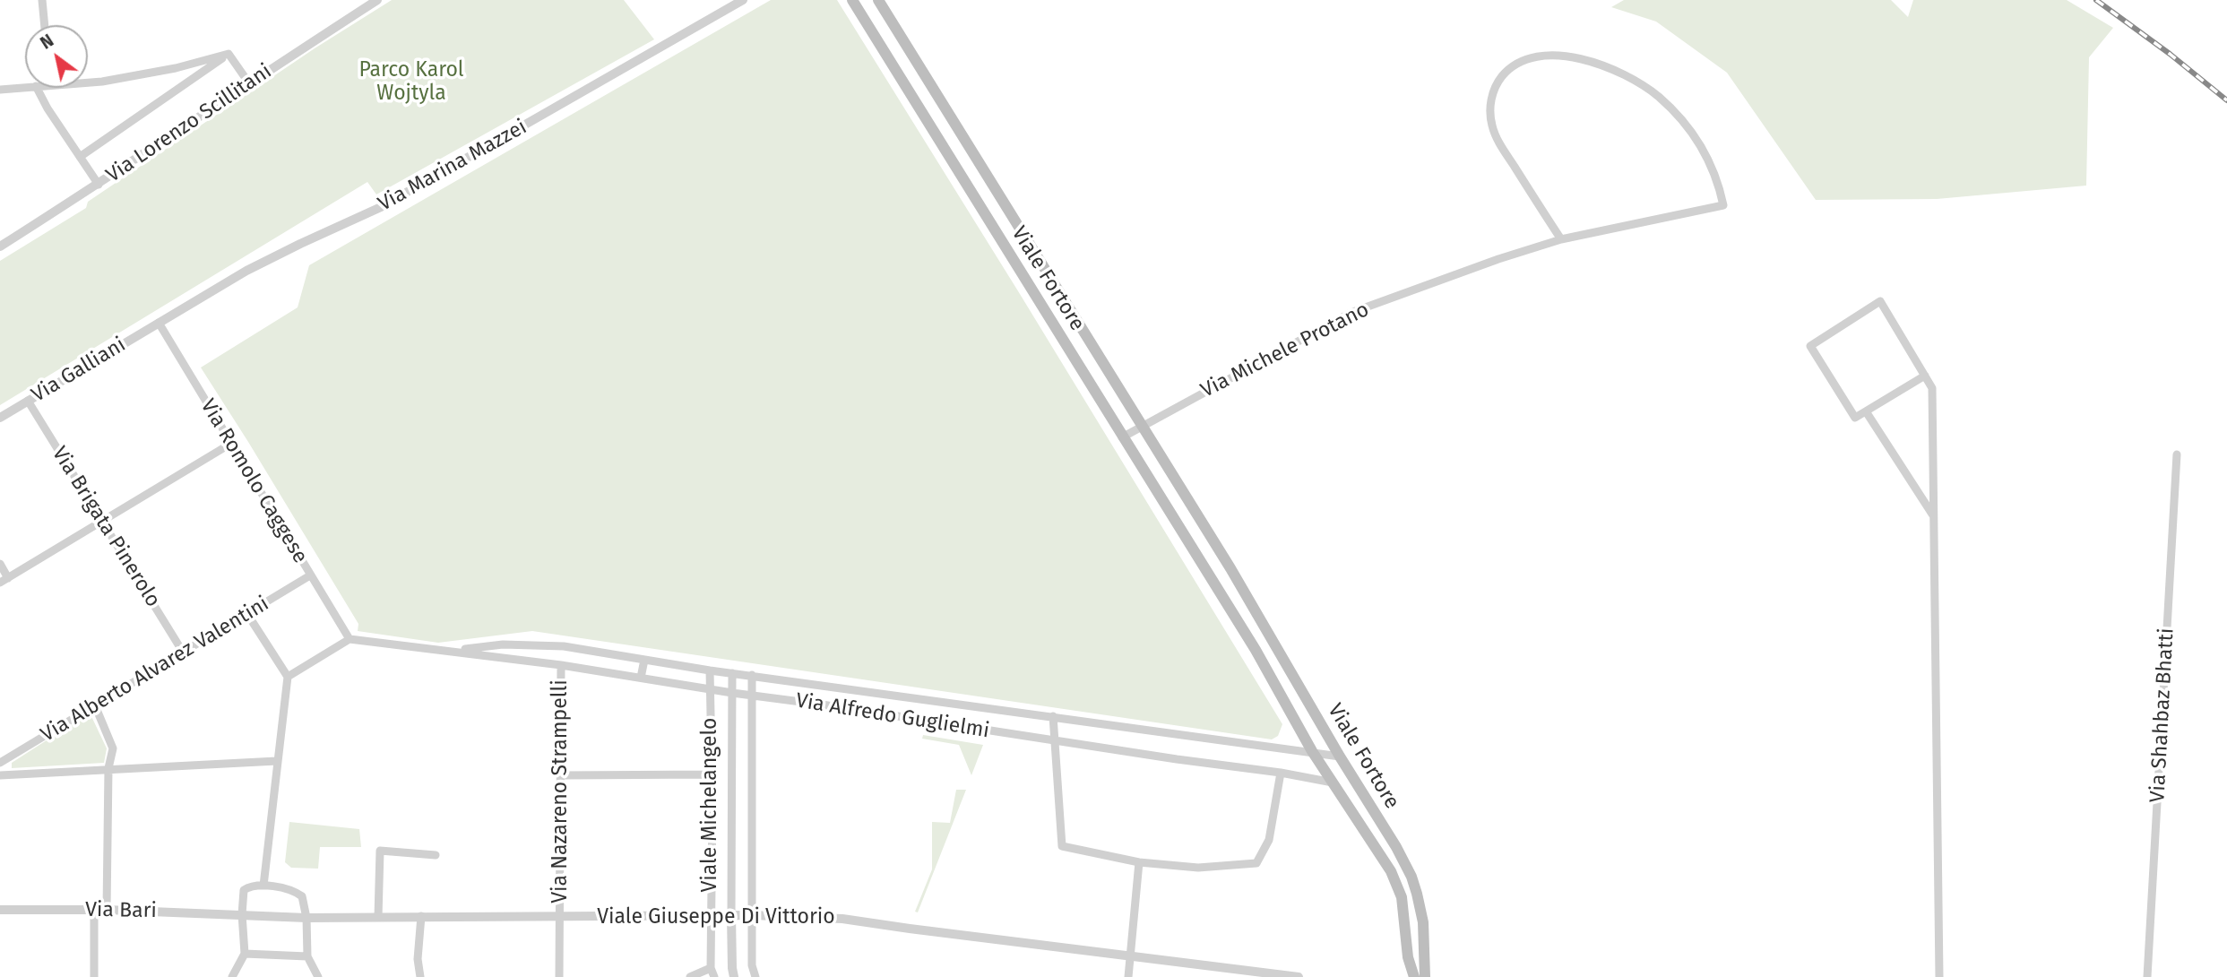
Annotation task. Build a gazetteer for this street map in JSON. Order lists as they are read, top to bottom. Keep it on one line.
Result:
{"streets":{"main road":["Viale Fortore"],"street":["Via Lorenzo Scillitani","Via Marina Mazzei","Via Michele Protano","Via Galliani","Via Romolo Caggese","Via Brigata Pinerolo","Via Alberto Alvarez Valentini","Via Shahbaz Bhatti","Via Alfredo Guglielmi","Via Nazareno Strampelli","Viale Michelangelo","Via Bari","Viale Giuseppe Di Vittorio"]},"crossings":[["Via Marina Mazzei","Via Galliani"],["Via Marina Mazzei","Via Romolo Caggese"],["Viale Fortore","Via Michele Protano"],["Viale Fortore","Via Alfredo Guglielmi"],["Via Galliani","Via Romolo Caggese"],["Via Galliani","Via Brigata Pinerolo"],["Via Romolo Caggese","Via Alberto Alvarez Valentini"],["Via Romolo Caggese","Via Alfredo Guglielmi"],["Via Brigata Pinerolo","Via Alberto Alvarez Valentini"],["Via Alfredo Guglielmi","Via Nazareno Strampelli"],["Via Alfredo Guglielmi","Viale Michelangelo"],["Via Nazareno Strampelli","Viale Giuseppe Di Vittorio"],["Viale Michelangelo","Viale Giuseppe Di Vittorio"],["Via Bari","Viale Giuseppe Di Vittorio"]],"parks":["Parco Karol Wojtyla"],"north":"top left"}
